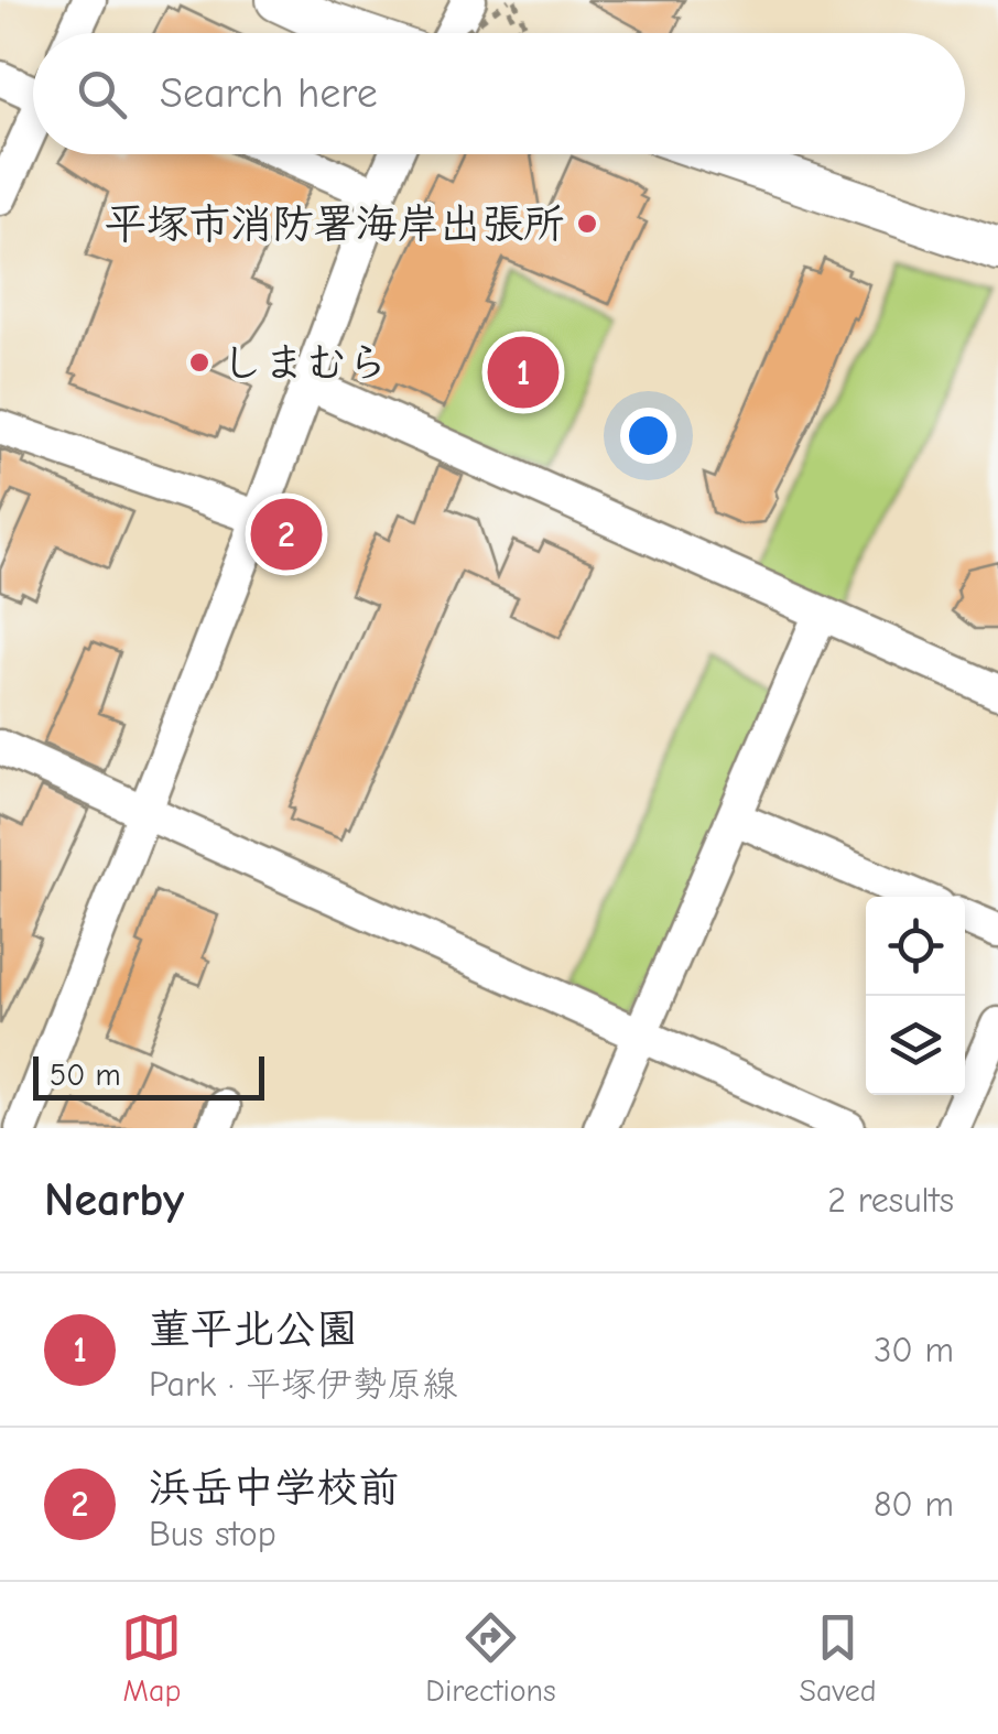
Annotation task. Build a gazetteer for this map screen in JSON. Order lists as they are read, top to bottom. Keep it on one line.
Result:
{"places":["平塚市消防署海岸出張所","しまむら"],"scale_bar":"50 m","page":{"search":"Search here","pins":["1","2"],"scale":"50 m","heading":["Nearby","2 results"],"list":[{"mark":"1","name":"菫平北公園","note":"Park · 平塚伊勢原線","value":"30 m"},{"mark":"2","name":"浜岳中学校前","note":"Bus stop","value":"80 m"}],"nav":["Map","Directions","Saved"]}}
